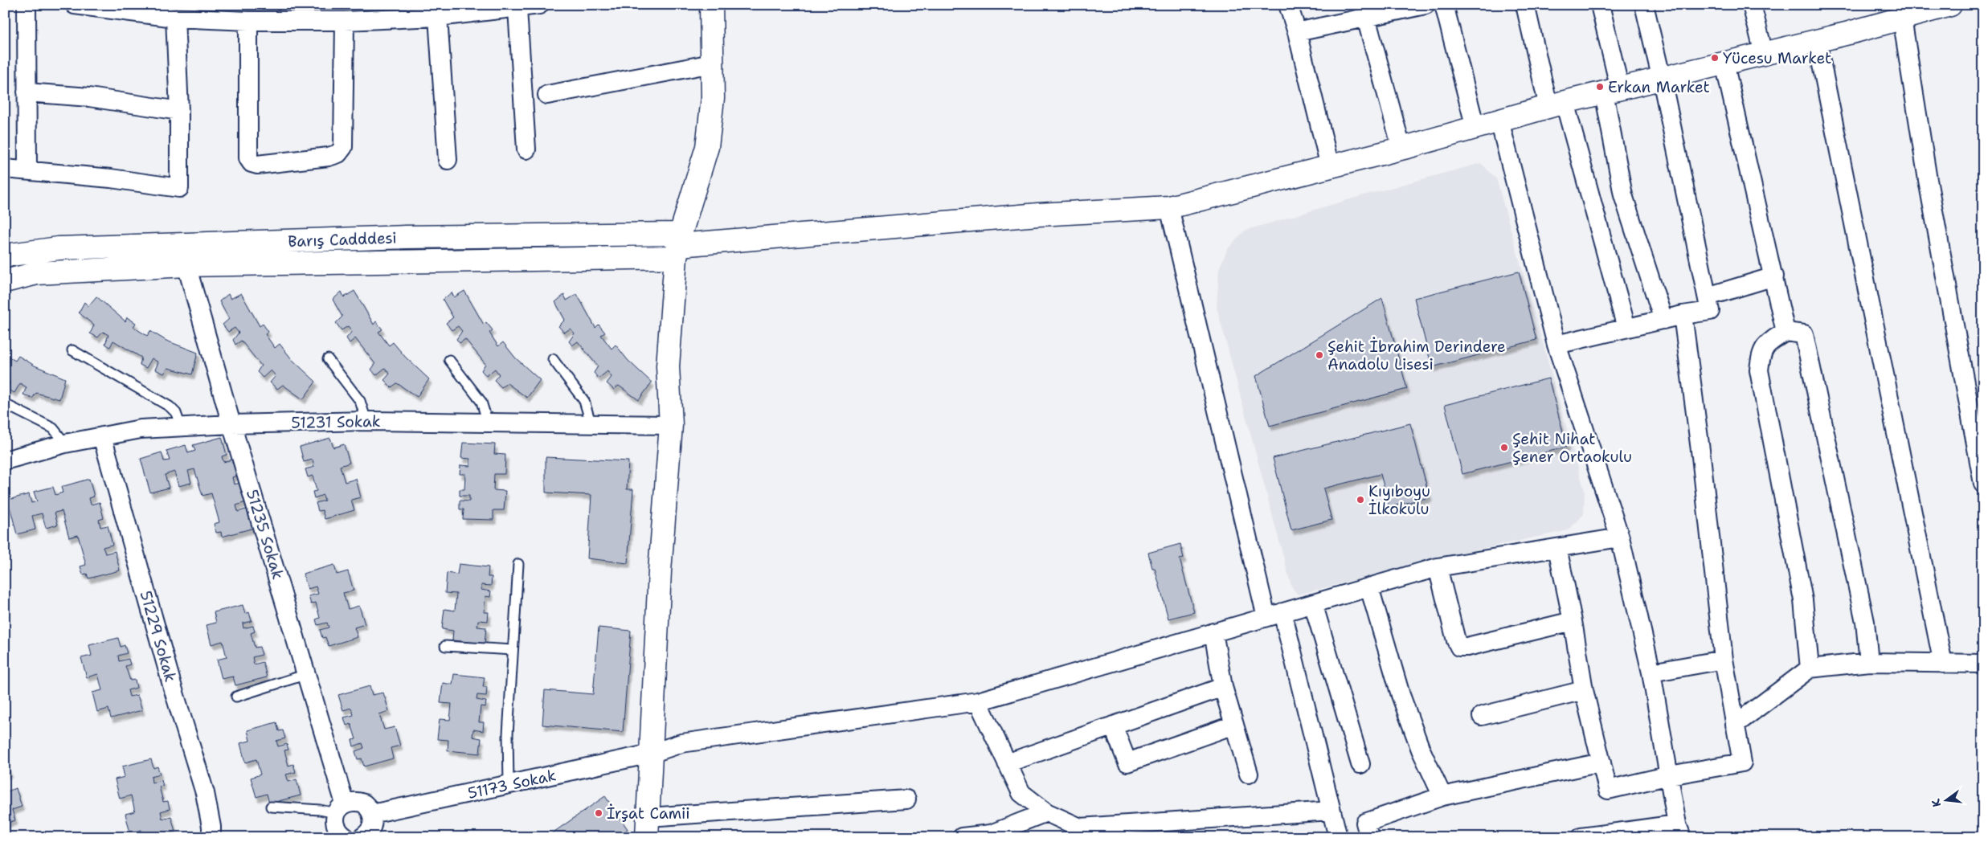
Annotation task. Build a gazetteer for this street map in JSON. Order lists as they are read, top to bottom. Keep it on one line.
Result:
{"streets":{"main road":["Barış Cadddesi"],"street":["51231 Sokak","51235 Sokak","51229 Sokak","51173 Sokak"]},"crossings":[["Barış Cadddesi","51235 Sokak"],["51231 Sokak","51235 Sokak"],["51231 Sokak","51229 Sokak"]],"places":["Yücesu Market","Erkan Market","Şehit İbrahim Derindere Anadolu Lisesi","Şehit Nihat Şener Ortaokulu","Kıyıboyu İlkokulu","İrşat Camii"],"north":"left"}
